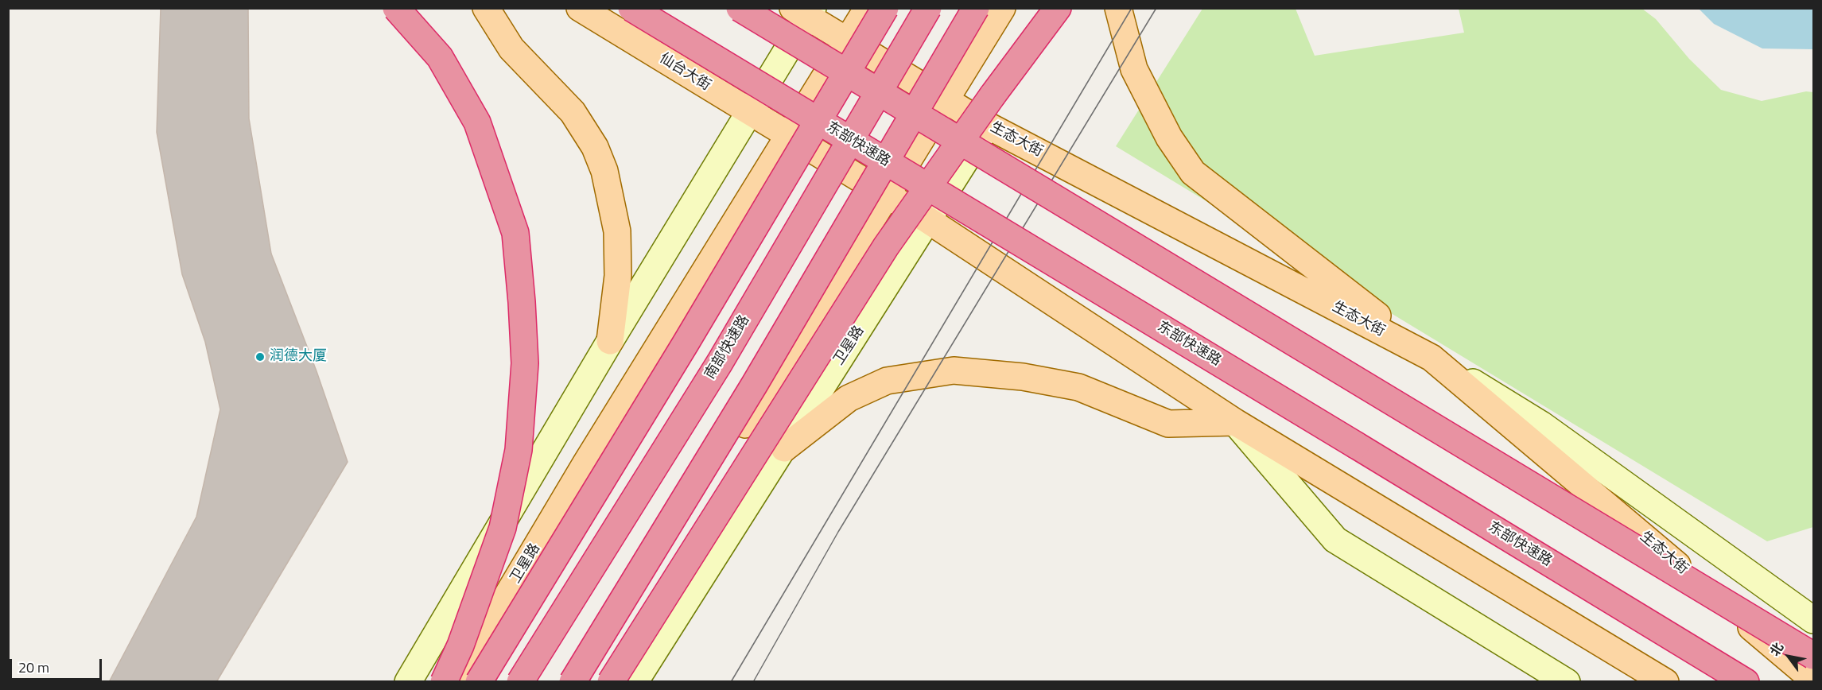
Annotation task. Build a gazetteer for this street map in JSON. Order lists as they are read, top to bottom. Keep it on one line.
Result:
{"streets":{"highway":["东部快速路","南部快速路"],"main road":["仙台大街","生态大街","卫星路"]},"crossings":[["仙台大街","卫星路"],["生态大街","卫星路"]],"places":["润德大厦"],"scale_bar":"20 m","north":"top left"}
